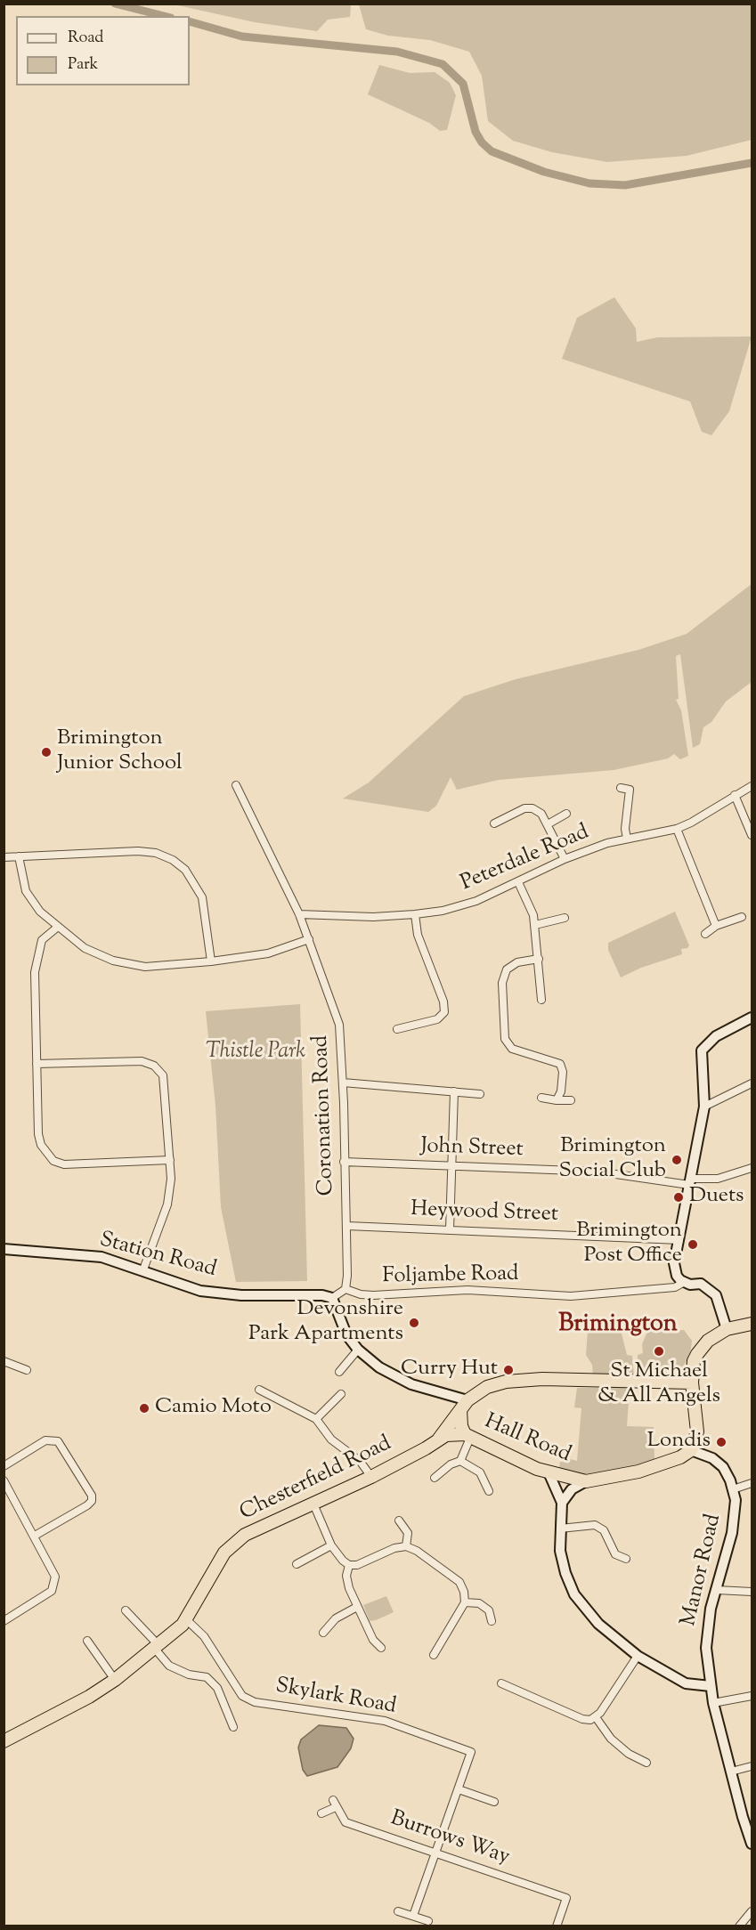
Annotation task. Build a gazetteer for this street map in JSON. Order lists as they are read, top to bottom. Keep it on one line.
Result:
{"streets":{"highway":["Hall Road","Chesterfield Road"],"street":["Peterdale Road","Coronation Road","John Street","Heywood Street","Station Road","Foljambe Road","Manor Road","Skylark Road","Burrows Way"]},"crossings":[["Peterdale Road","Coronation Road"],["Coronation Road","John Street"],["Coronation Road","Heywood Street"],["Coronation Road","Foljambe Road"],["Hall Road","Chesterfield Road"],["Hall Road","Manor Road"],["Chesterfield Road","Skylark Road"],["Skylark Road","Burrows Way"]],"districts":["Brimington"],"parks":["Thistle Park"],"places":["Brimington Junior School","Brimington Social Club","Duets","Brimington Post Office","Devonshire Park Apartments","St Michael & All Angels","Curry Hut","Camio Moto","Londis"],"legend":["Road","Park"]}
